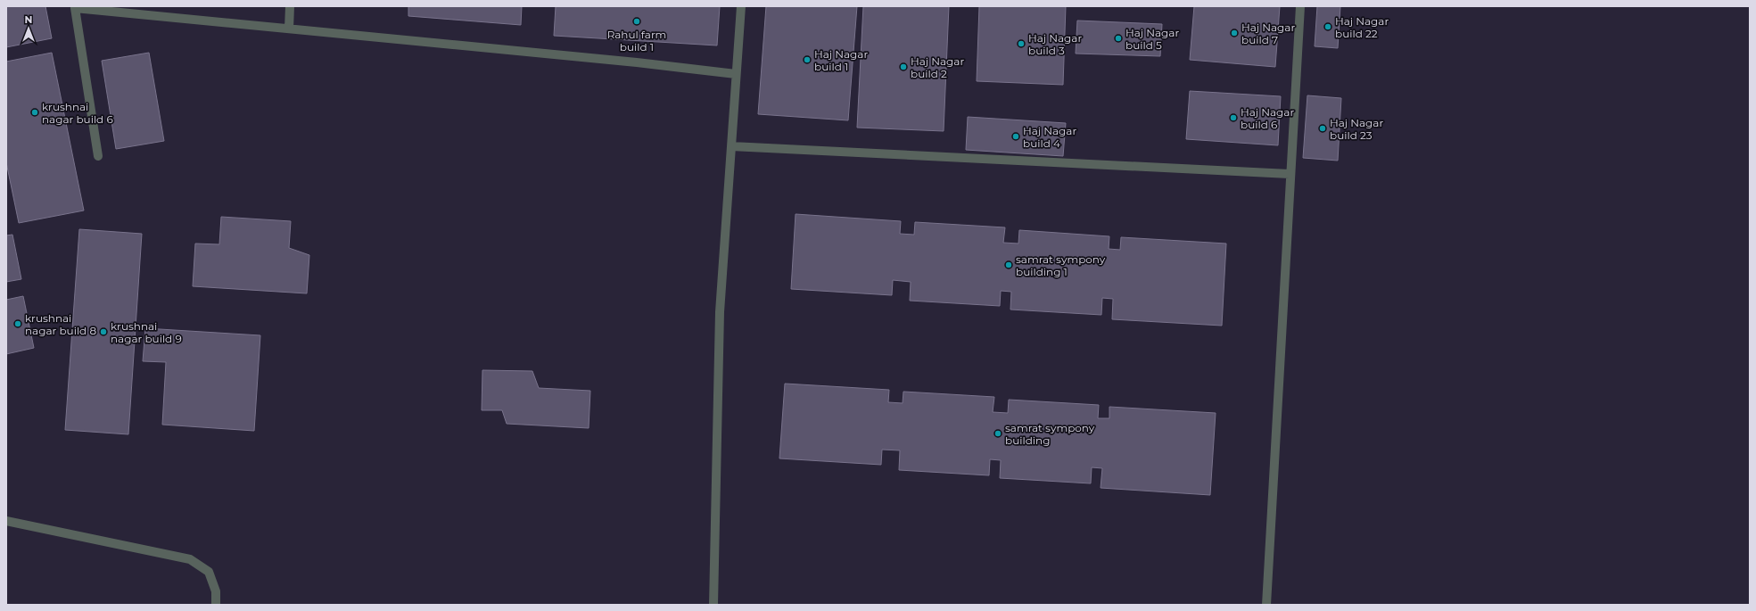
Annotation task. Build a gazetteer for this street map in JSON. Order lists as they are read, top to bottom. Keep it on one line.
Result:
{"places":["Rahul farm build 1","Haj Nagar build 22","Haj Nagar build 7","Haj Nagar build 5","Haj Nagar build 3","Haj Nagar build 1","Haj Nagar build 2","krushnai nagar build 6","Haj Nagar build 6","Haj Nagar build 23","Haj Nagar build 4","samrat sympony building 1","krushnai nagar build 8","krushnai nagar build 9","samrat sympony building"],"north":"top"}
